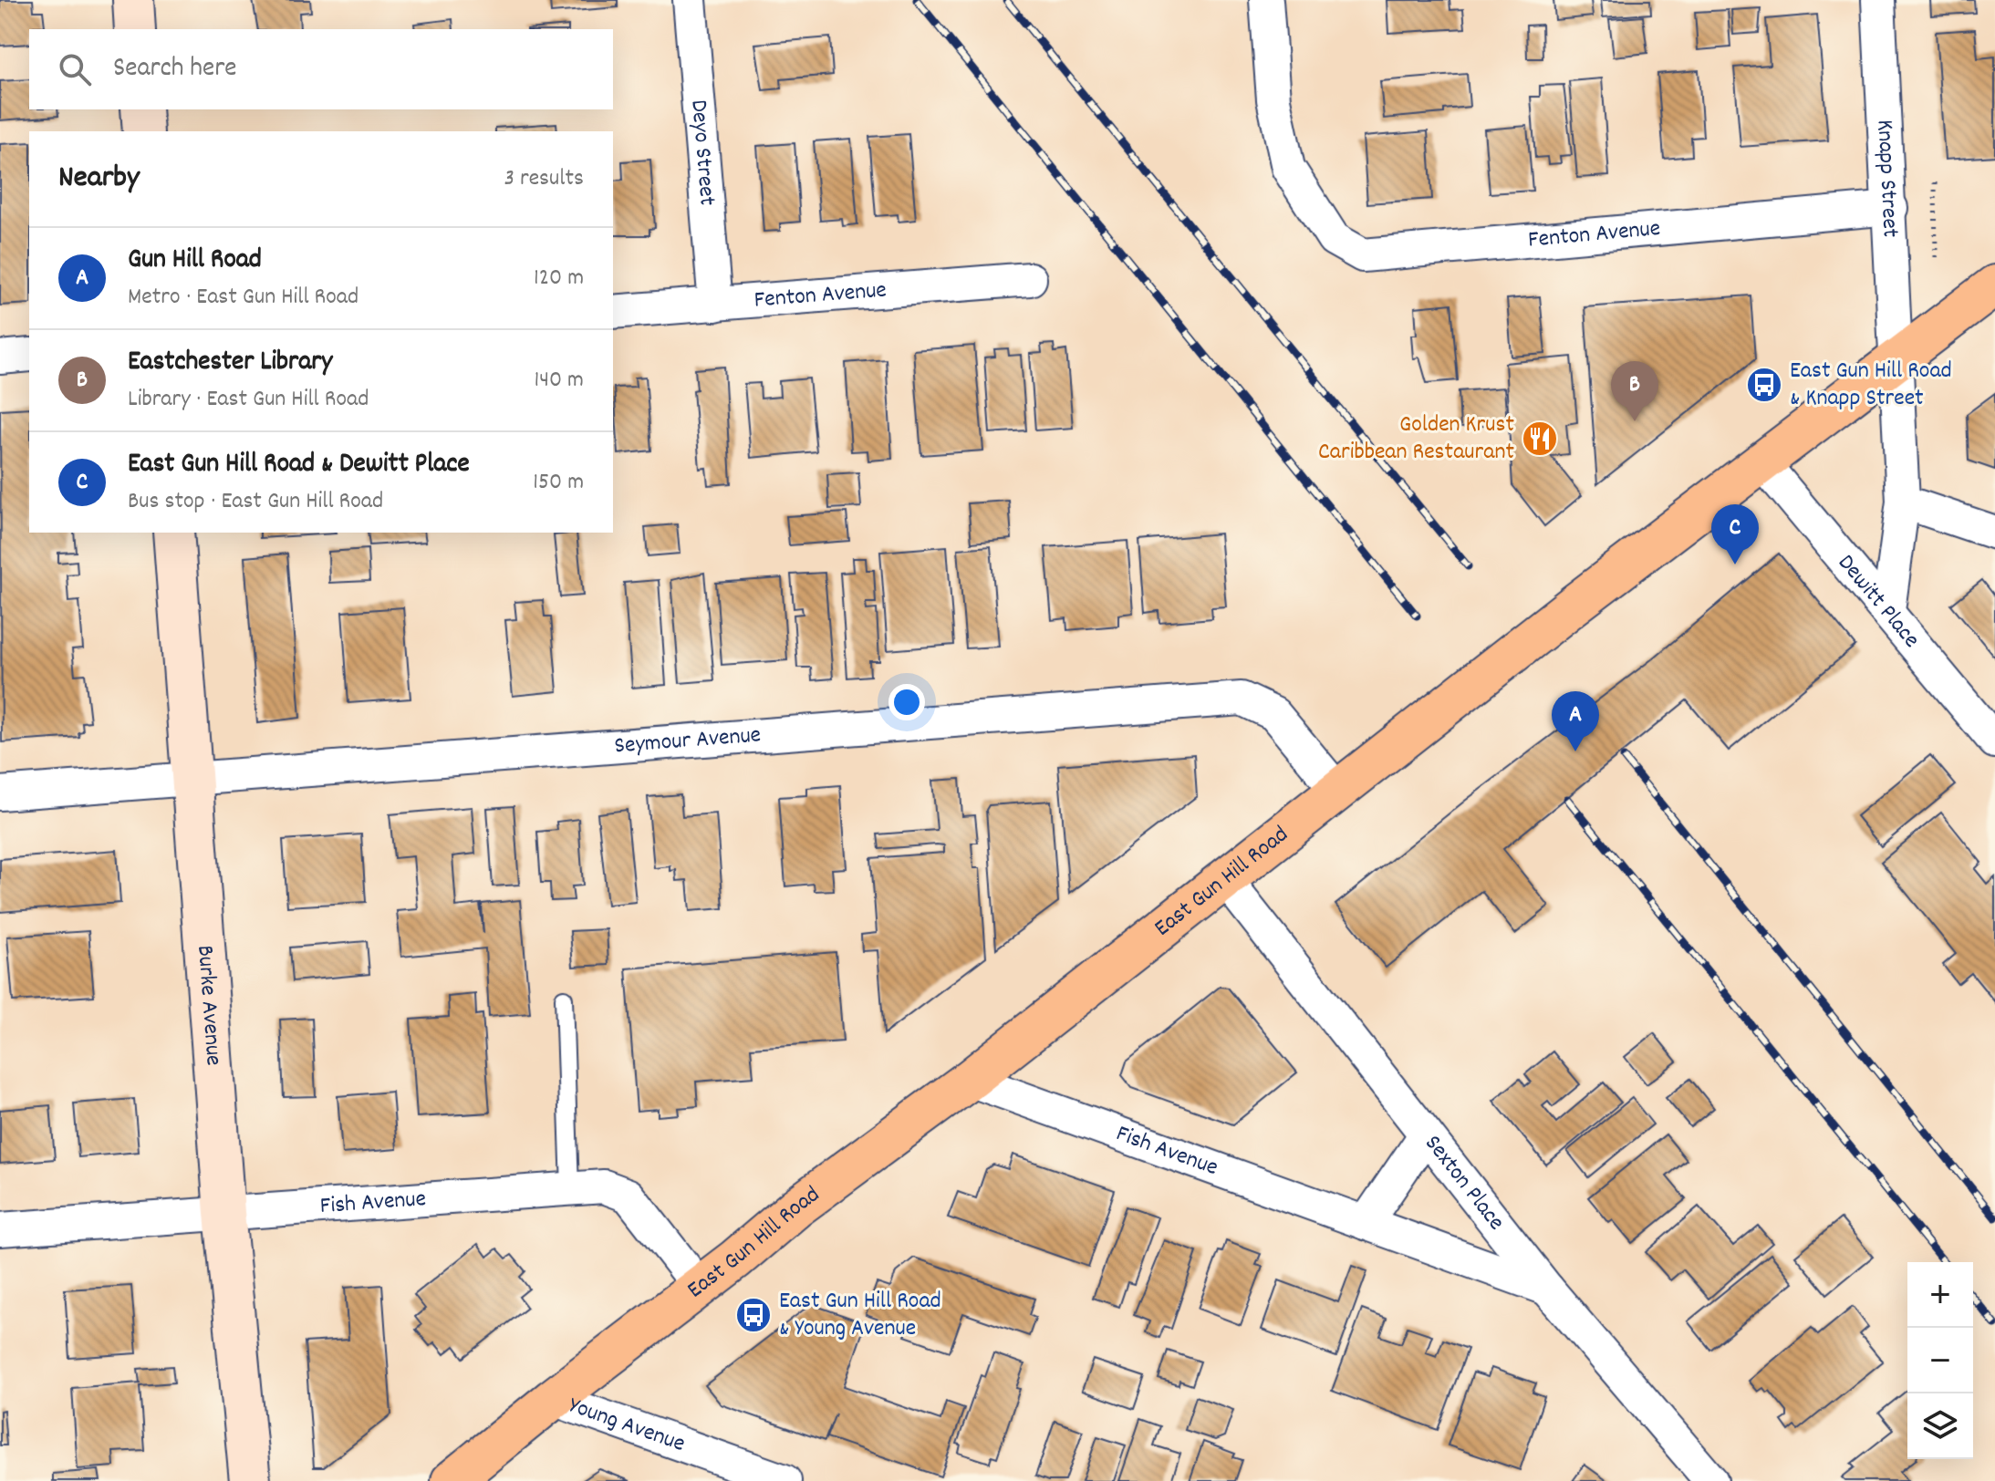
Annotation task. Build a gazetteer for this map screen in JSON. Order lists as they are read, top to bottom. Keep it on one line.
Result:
{"streets":{"main road":["East Gun Hill Road","Burke Avenue"],"street":["Deyo Street","Knapp Street","Fenton Avenue","Dewitt Place","Seymour Avenue","Fish Avenue","Sexton Place","Young Avenue"]},"crossings":[["Deyo Street","Fenton Avenue"],["Knapp Street","Fenton Avenue"],["Knapp Street","Dewitt Place"],["Knapp Street","East Gun Hill Road"],["Dewitt Place","East Gun Hill Road"],["Seymour Avenue","East Gun Hill Road"],["Seymour Avenue","Burke Avenue"],["East Gun Hill Road","Fish Avenue"],["East Gun Hill Road","Sexton Place"],["East Gun Hill Road","Young Avenue"],["Burke Avenue","Fish Avenue"],["Fish Avenue","Sexton Place"]],"places":{"bus stop":["East Gun Hill Road & Knapp Street","East Gun Hill Road & Young Avenue"],"restaurant":["Golden Krust Caribbean Restaurant"]},"page":{"search":"Search here","heading":["Nearby","3 results"],"list":[{"mark":"A","name":"Gun Hill Road","note":"Metro · East Gun Hill Road","value":"120 m"},{"mark":"B","name":"Eastchester Library","note":"Library · East Gun Hill Road","value":"140 m"},{"mark":"C","name":"East Gun Hill Road & Dewitt Place","note":"Bus stop · East Gun Hill Road","value":"150 m"}],"pins":["B","C","A"],"map_buttons":["+","−"]}}
